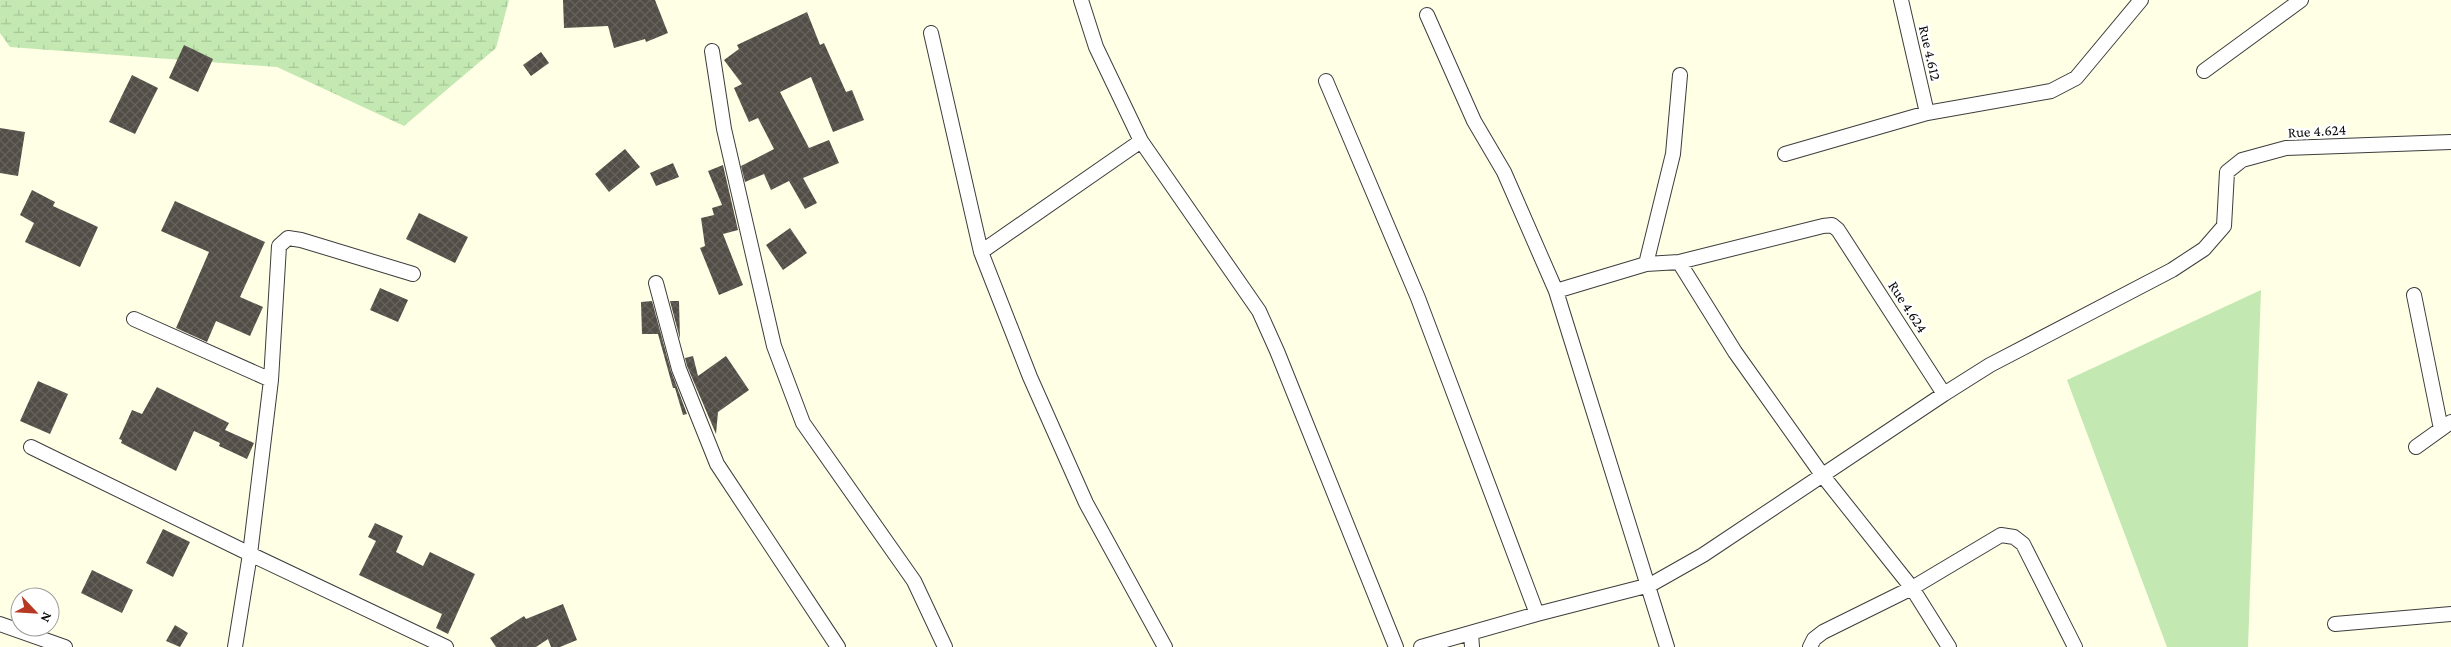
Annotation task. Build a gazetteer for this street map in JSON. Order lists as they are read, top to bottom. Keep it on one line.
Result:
{"streets":{"street":["Rue 4.612","Rue 4.624"]},"north":"bottom right"}
